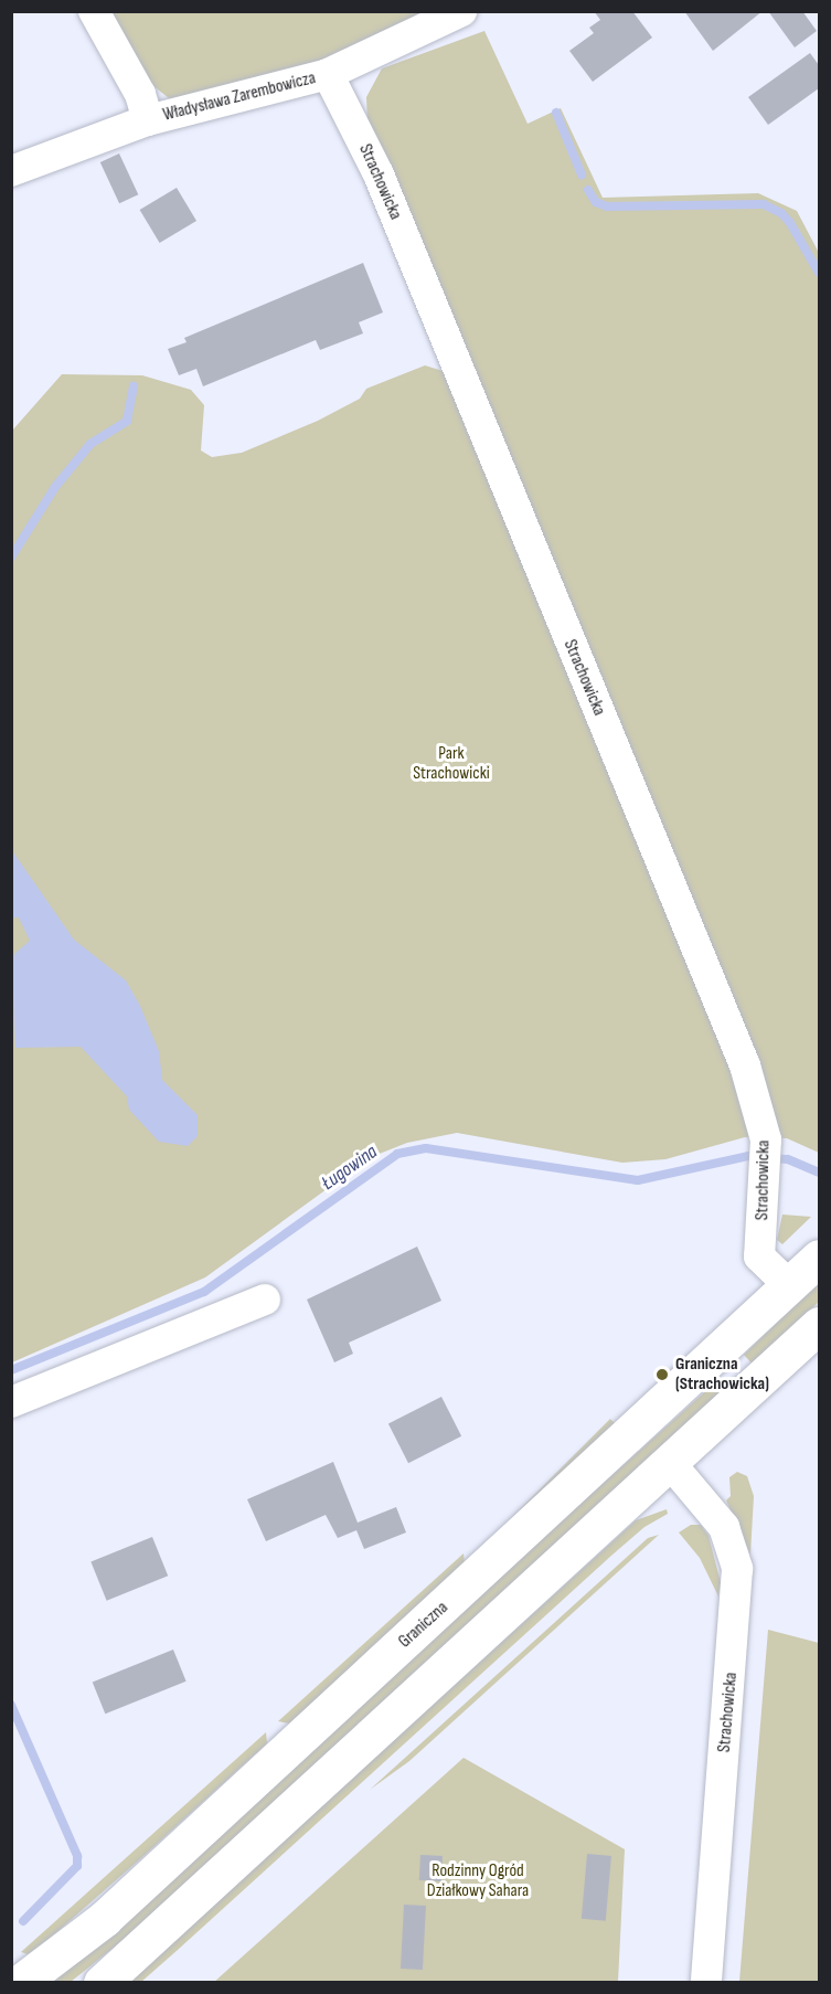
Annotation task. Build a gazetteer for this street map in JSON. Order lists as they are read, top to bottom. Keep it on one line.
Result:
{"streets":{"main road":["Graniczna"],"street":["Władysława Zarembowicza","Strachowicka"]},"crossings":[["Władysława Zarembowicza","Strachowicka"],["Strachowicka","Graniczna"]],"water":["Ługowina"],"parks":["Park Strachowicki","Rodzinny Ogród Działkowy Sahara"],"places":["Graniczna (Strachowicka)"]}
